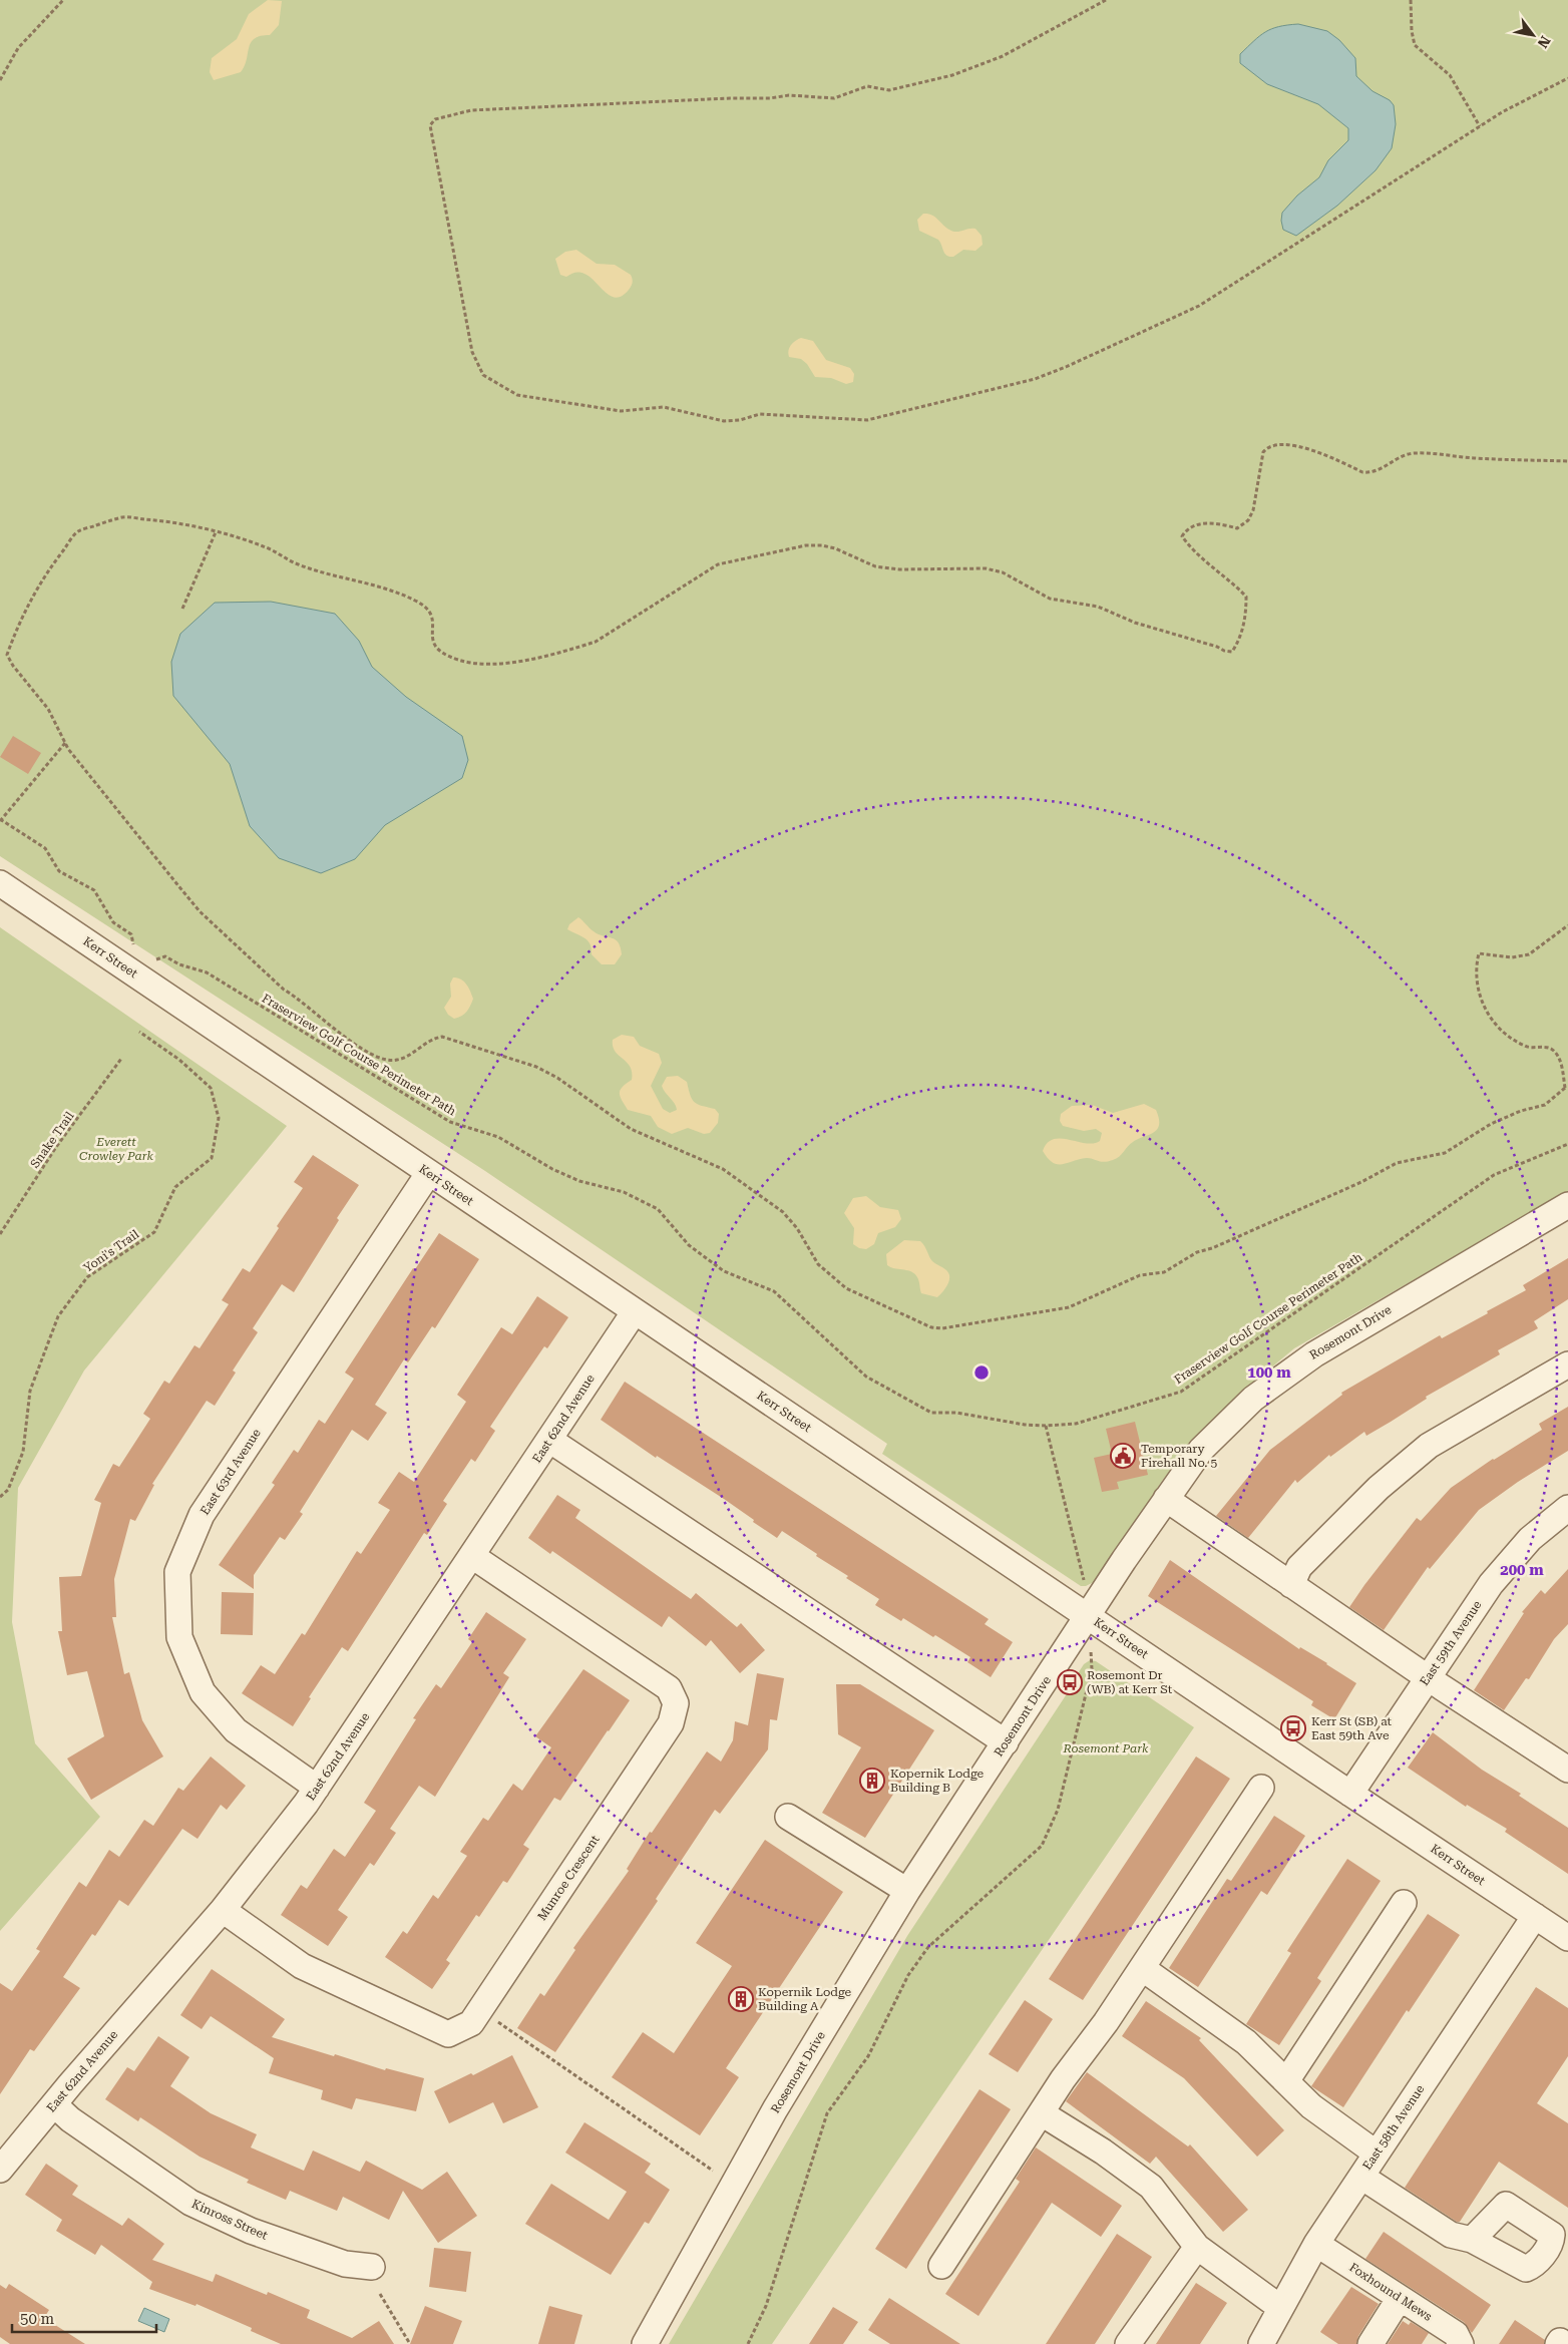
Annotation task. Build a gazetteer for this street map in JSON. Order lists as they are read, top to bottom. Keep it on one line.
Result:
{"streets":{"street":["Kerr Street","Rosemont Drive","East 62nd Avenue","East 63rd Avenue","East 59th Avenue","Munroe Crescent","East 58th Avenue","Kinross Street","Foxhound Mews"],"path":["Fraserview Golf Course Perimeter Path","Snake Trail","Yoni's Trail"]},"crossings":[["Kerr Street","Rosemont Drive"],["Kerr Street","East 62nd Avenue"],["Kerr Street","East 63rd Avenue"],["Kerr Street","East 59th Avenue"],["Kerr Street","East 58th Avenue"],["East 62nd Avenue","East 63rd Avenue"],["East 62nd Avenue","Munroe Crescent"],["East 62nd Avenue","Kinross Street"],["East 58th Avenue","Foxhound Mews"]],"parks":["Everett Crowley Park","Rosemont Park"],"places":{"public building":["Temporary Firehall No. 5"],"bus stop":["Rosemont Dr (WB) at Kerr St","Kerr St (SB) at East 59th Ave"],"building":["Kopernik Lodge Building B","Kopernik Lodge Building A"]},"scale_bar":"50 m","north":"bottom right","rings":["100 m","200 m"]}
